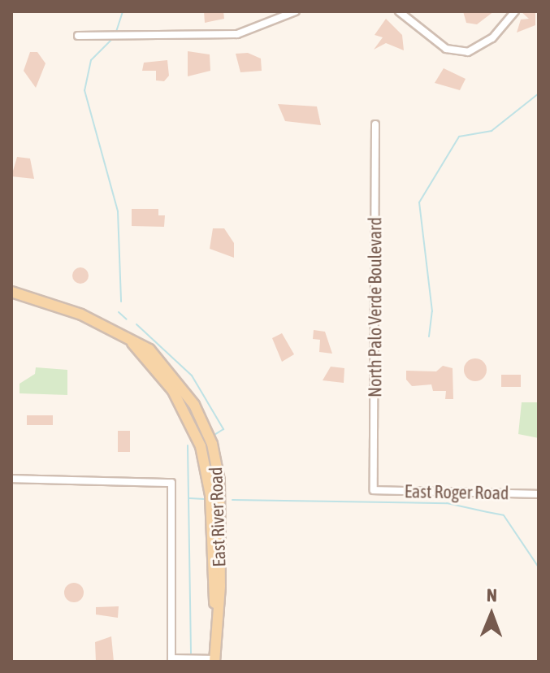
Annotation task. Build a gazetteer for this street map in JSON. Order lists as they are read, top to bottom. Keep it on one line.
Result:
{"streets":{"main road":["East River Road"],"street":["North Palo Verde Boulevard","East Roger Road"]},"crossings":[["North Palo Verde Boulevard","East Roger Road"]],"north":"top"}
